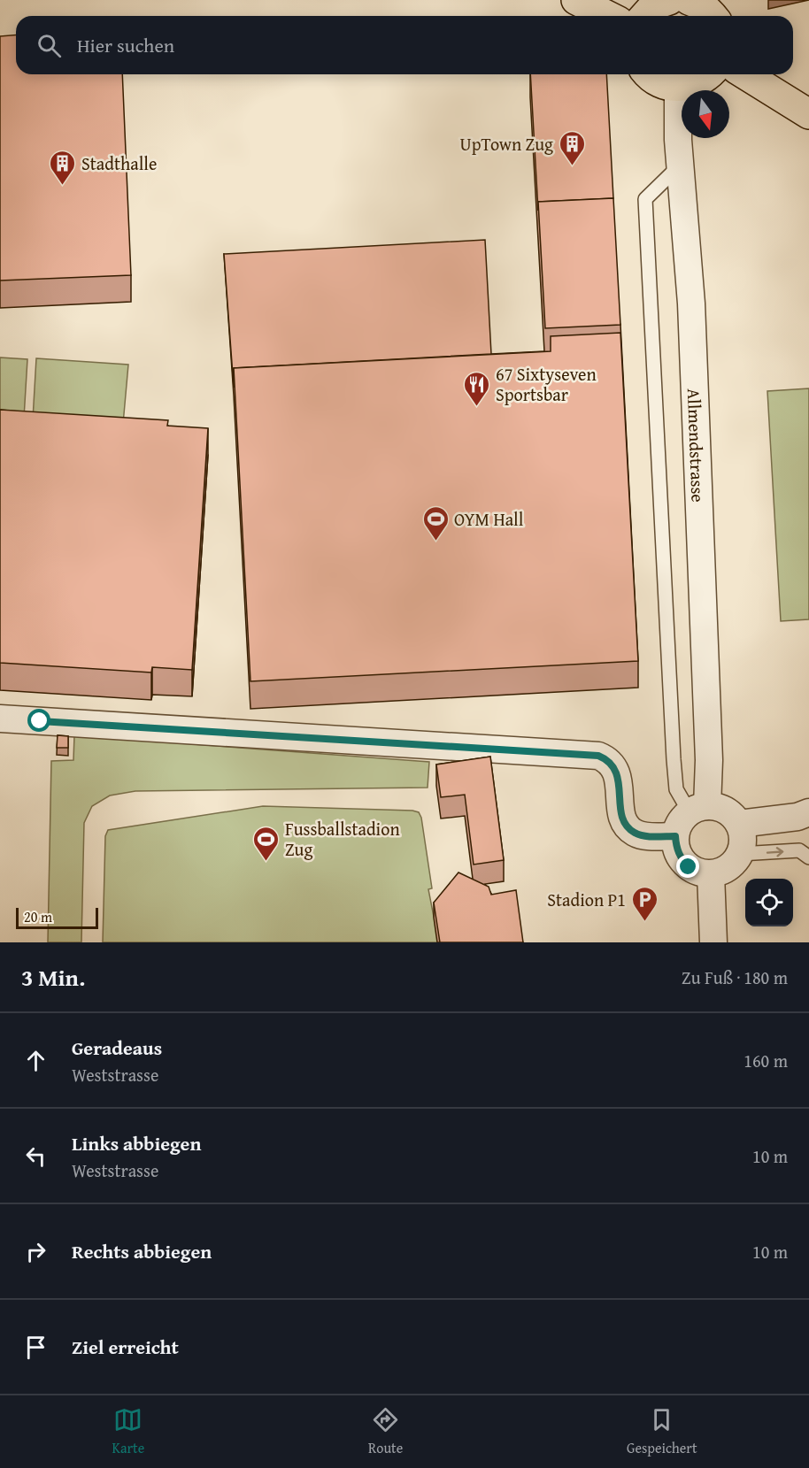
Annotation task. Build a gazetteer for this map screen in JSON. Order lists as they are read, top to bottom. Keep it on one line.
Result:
{"streets":{"street":["Allmendstrasse"]},"places":{"building":["UpTown Zug","Stadthalle"],"restaurant":["67 Sixtyseven Sportsbar"],"sports":["OYM Hall","Fussballstadion Zug"],"parking":["Stadion P1"]},"scale_bar":"20 m","north":"bottom","page":{"search":"Hier suchen","scale":"20 m","heading":["3 Min.","Zu Fuß · 180 m"],"list":[["Geradeaus","Weststrasse","160 m"],["Links abbiegen","Weststrasse","10 m"],["Rechts abbiegen","10 m"],"Ziel erreicht"],"nav":["Karte","Route","Gespeichert"]}}
